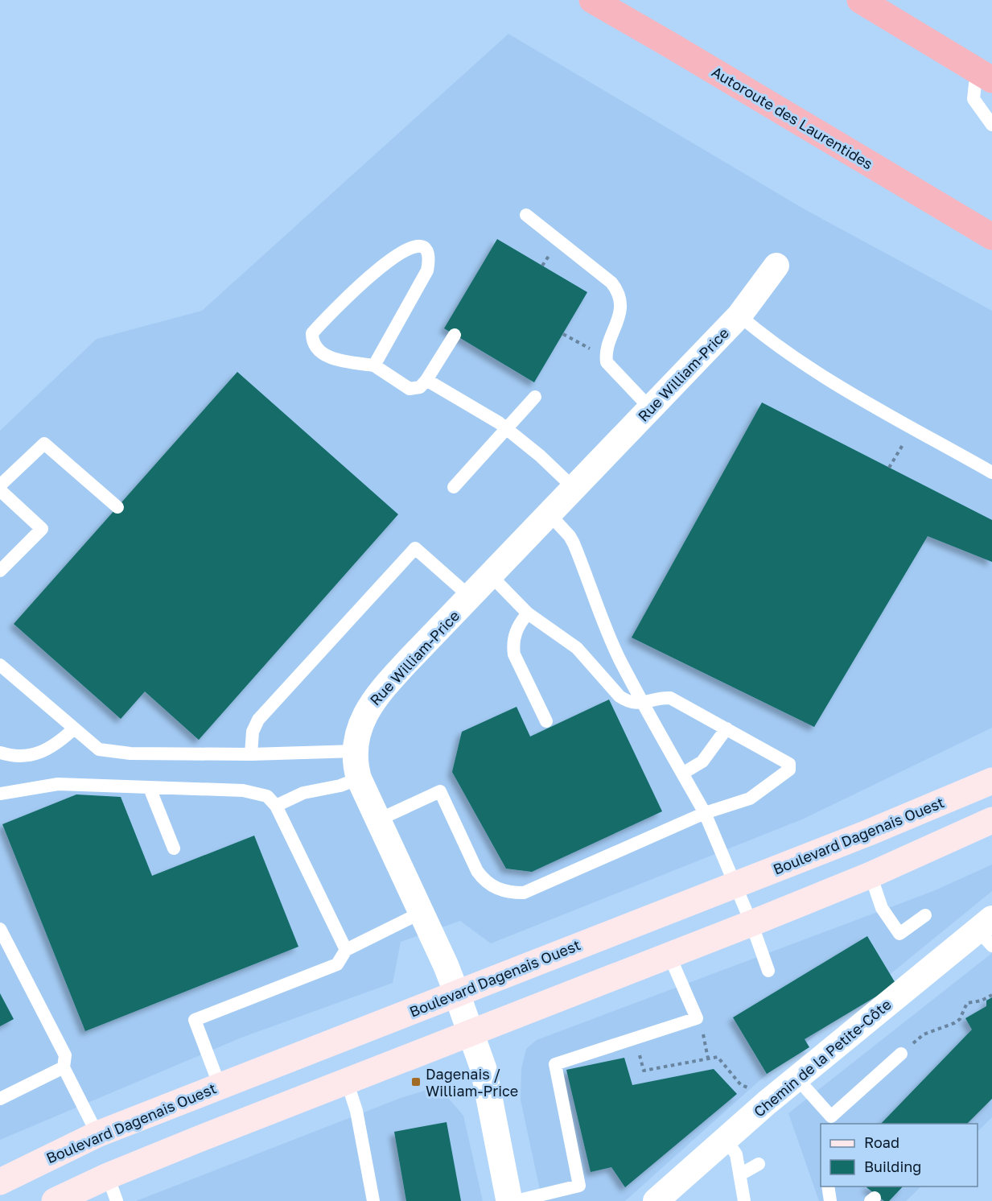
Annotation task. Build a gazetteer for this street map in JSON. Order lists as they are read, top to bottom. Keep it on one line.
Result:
{"streets":{"highway":["Autoroute des Laurentides"],"main road":["Boulevard Dagenais Ouest"],"street":["Rue William-Price","Chemin de la Petite-Côte"]},"crossings":[["Rue William-Price","Boulevard Dagenais Ouest"]],"places":{"transit":["Dagenais / William-Price"]},"legend":["Road","Building"]}
